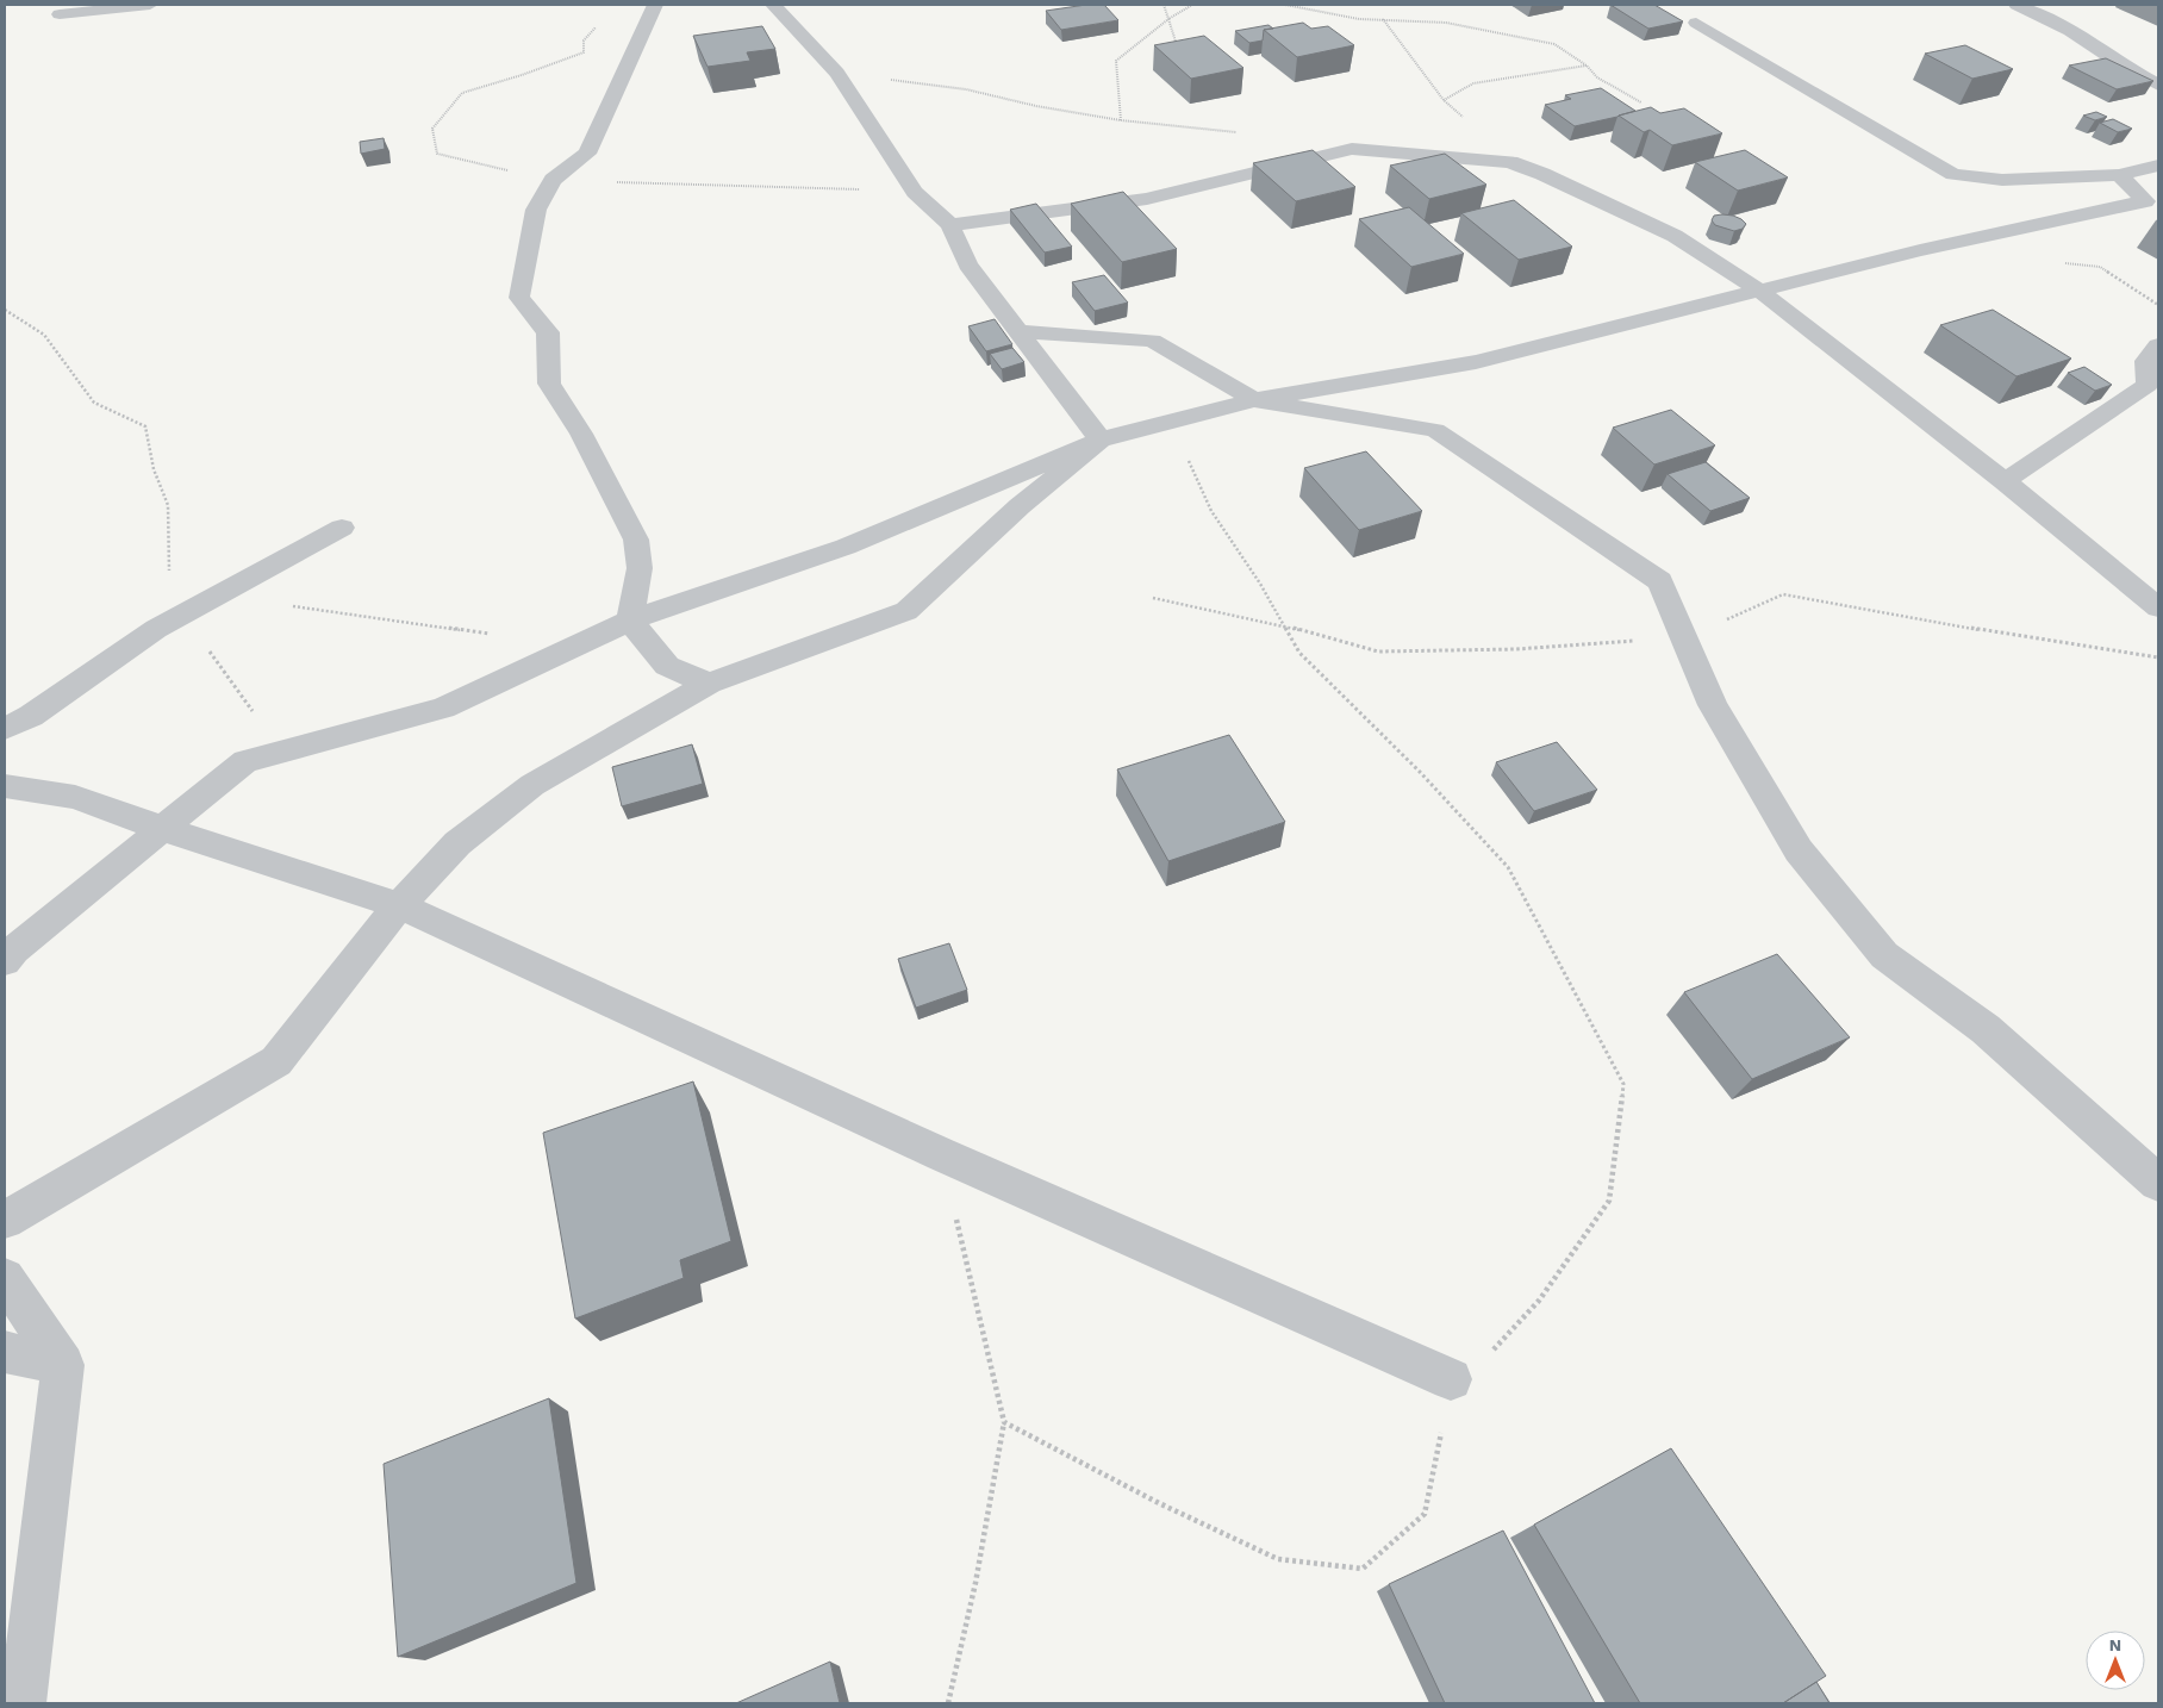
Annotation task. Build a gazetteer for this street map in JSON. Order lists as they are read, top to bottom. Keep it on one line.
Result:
{"north":"top"}
